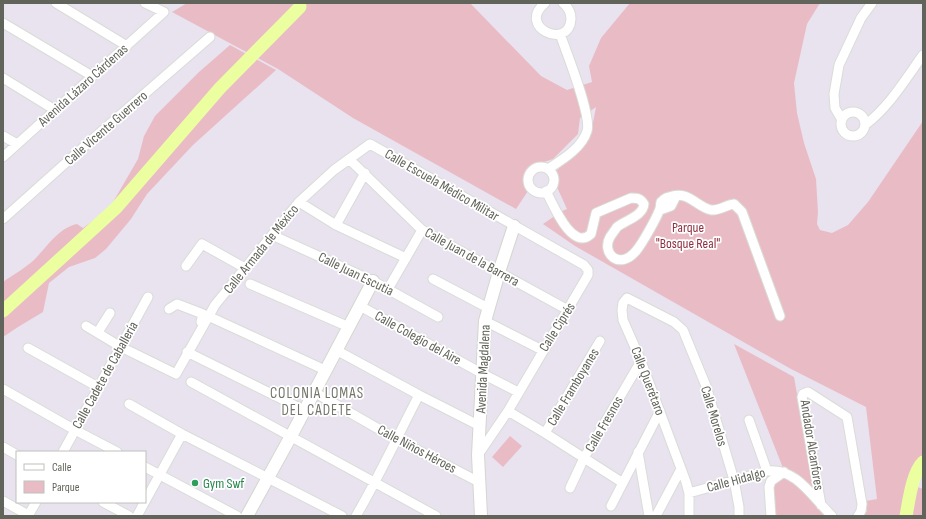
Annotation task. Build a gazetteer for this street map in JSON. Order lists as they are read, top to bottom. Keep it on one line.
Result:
{"streets":{"main road":["Avenida Magdalena"],"street":["Avenida Lázaro Cárdenas","Calle Vicente Guerrero","Calle Escuela Médico Militar","Calle Armada de México","Calle Juan de la Barrera","Calle Juan Escutia","Calle Ciprés","Calle Colegio del Aire","Calle Cadete de Caballería","Calle Querétaro","Calle Framboyanes","Calle Morelos","Calle Fresnos","Andador Alcanfores","Calle Niños Héroes","Calle Hidalgo"]},"crossings":[["Calle Escuela Médico Militar","Calle Armada de México"],["Calle Escuela Médico Militar","Calle Ciprés"],["Calle Escuela Médico Militar","Avenida Magdalena"],["Calle Armada de México","Calle Juan de la Barrera"],["Calle Armada de México","Calle Juan Escutia"],["Calle Armada de México","Calle Cadete de Caballería"],["Calle Juan de la Barrera","Calle Ciprés"],["Calle Juan de la Barrera","Avenida Magdalena"],["Calle Ciprés","Calle Colegio del Aire"],["Calle Ciprés","Avenida Magdalena"],["Calle Colegio del Aire","Avenida Magdalena"],["Avenida Magdalena","Calle Niños Héroes"],["Calle Querétaro","Calle Morelos"],["Calle Querétaro","Calle Fresnos"],["Calle Querétaro","Calle Hidalgo"],["Calle Morelos","Calle Hidalgo"],["Andador Alcanfores","Calle Hidalgo"]],"districts":["COLONIA LOMAS DEL CADETE"],"parks":["Parque \"Bosque Real\""],"places":["Gym Swf"],"legend":["Calle","Parque"]}
